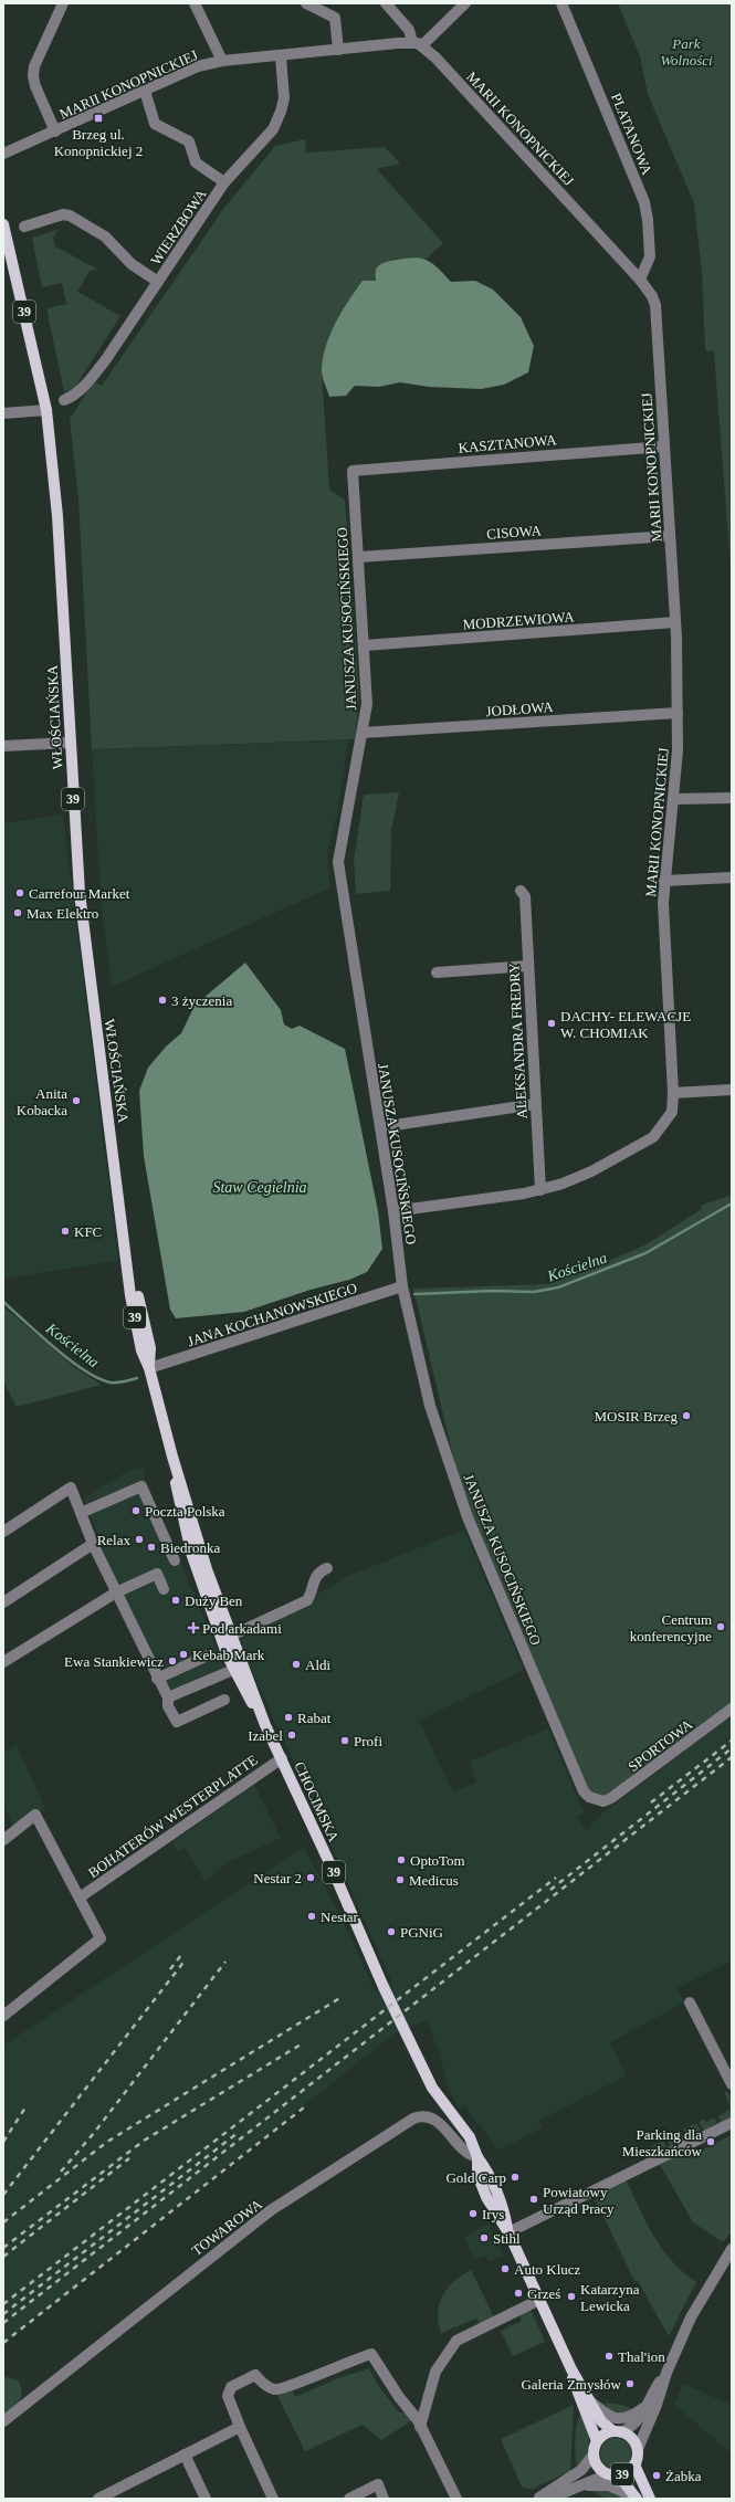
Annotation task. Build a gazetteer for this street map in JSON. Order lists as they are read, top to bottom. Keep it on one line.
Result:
{"streets":{"main road":["39","WŁOŚCIAŃSKA","CHOCIMSKA"],"street":["MARII KONOPNICKIEJ","PLATANOWA","WIERZBOWA","KASZTANOWA","CISOWA","JANUSZA KUSOCIŃSKIEGO","MODRZEWIOWA","JODŁOWA","ALEKSANDRA FREDRY","JANA KOCHANOWSKIEGO","SPORTOWA","BOHATERÓW WESTERPLATTE","TOWAROWA"]},"crossings":[["MARII KONOPNICKIEJ","PLATANOWA"],["MARII KONOPNICKIEJ","WIERZBOWA"],["MARII KONOPNICKIEJ","KASZTANOWA"],["MARII KONOPNICKIEJ","CISOWA"],["MARII KONOPNICKIEJ","JANUSZA KUSOCIŃSKIEGO"],["MARII KONOPNICKIEJ","MODRZEWIOWA"],["MARII KONOPNICKIEJ","JODŁOWA"],["MARII KONOPNICKIEJ","ALEKSANDRA FREDRY"],["39","CHOCIMSKA"],["39","TOWAROWA"],["KASZTANOWA","JANUSZA KUSOCIŃSKIEGO"],["CISOWA","JANUSZA KUSOCIŃSKIEGO"],["JANUSZA KUSOCIŃSKIEGO","MODRZEWIOWA"],["JANUSZA KUSOCIŃSKIEGO","JODŁOWA"],["JANUSZA KUSOCIŃSKIEGO","JANA KOCHANOWSKIEGO"],["JANUSZA KUSOCIŃSKIEGO","SPORTOWA"],["WŁOŚCIAŃSKA","JANA KOCHANOWSKIEGO"],["WŁOŚCIAŃSKA","CHOCIMSKA"],["CHOCIMSKA","BOHATERÓW WESTERPLATTE"],["CHOCIMSKA","TOWAROWA"]],"water":["Staw Cegielnia","Kościelna"],"parks":["Park Wolności"],"places":{"transit":["Brzeg ul. Konopnickiej 2"],"other":["Carrefour Market","Max Elektro","3 życzenia","DACHY- ELEWACJE W. CHOMIAK","Anita Kobacka","KFC","MOSIR Brzeg","Poczta Polska","Relax","Biedronka","Duży Ben","Centrum konferencyjne","Kebab Mark","Ewa Stankiewicz","Aldi","Rabat","Izabel","Profi","OptoTom","Nestar 2","Medicus","Nestar","PGNiG","Parking dla Mieszkańców","Gold Carp","Powiatowy Urząd Pracy","Irys","Stihl","Auto Klucz","Grześ","Katarzyna Lewicka","Thal'ion","Galeria Zmysłów","Żabka"],"health":["Pod arkadami"]}}
